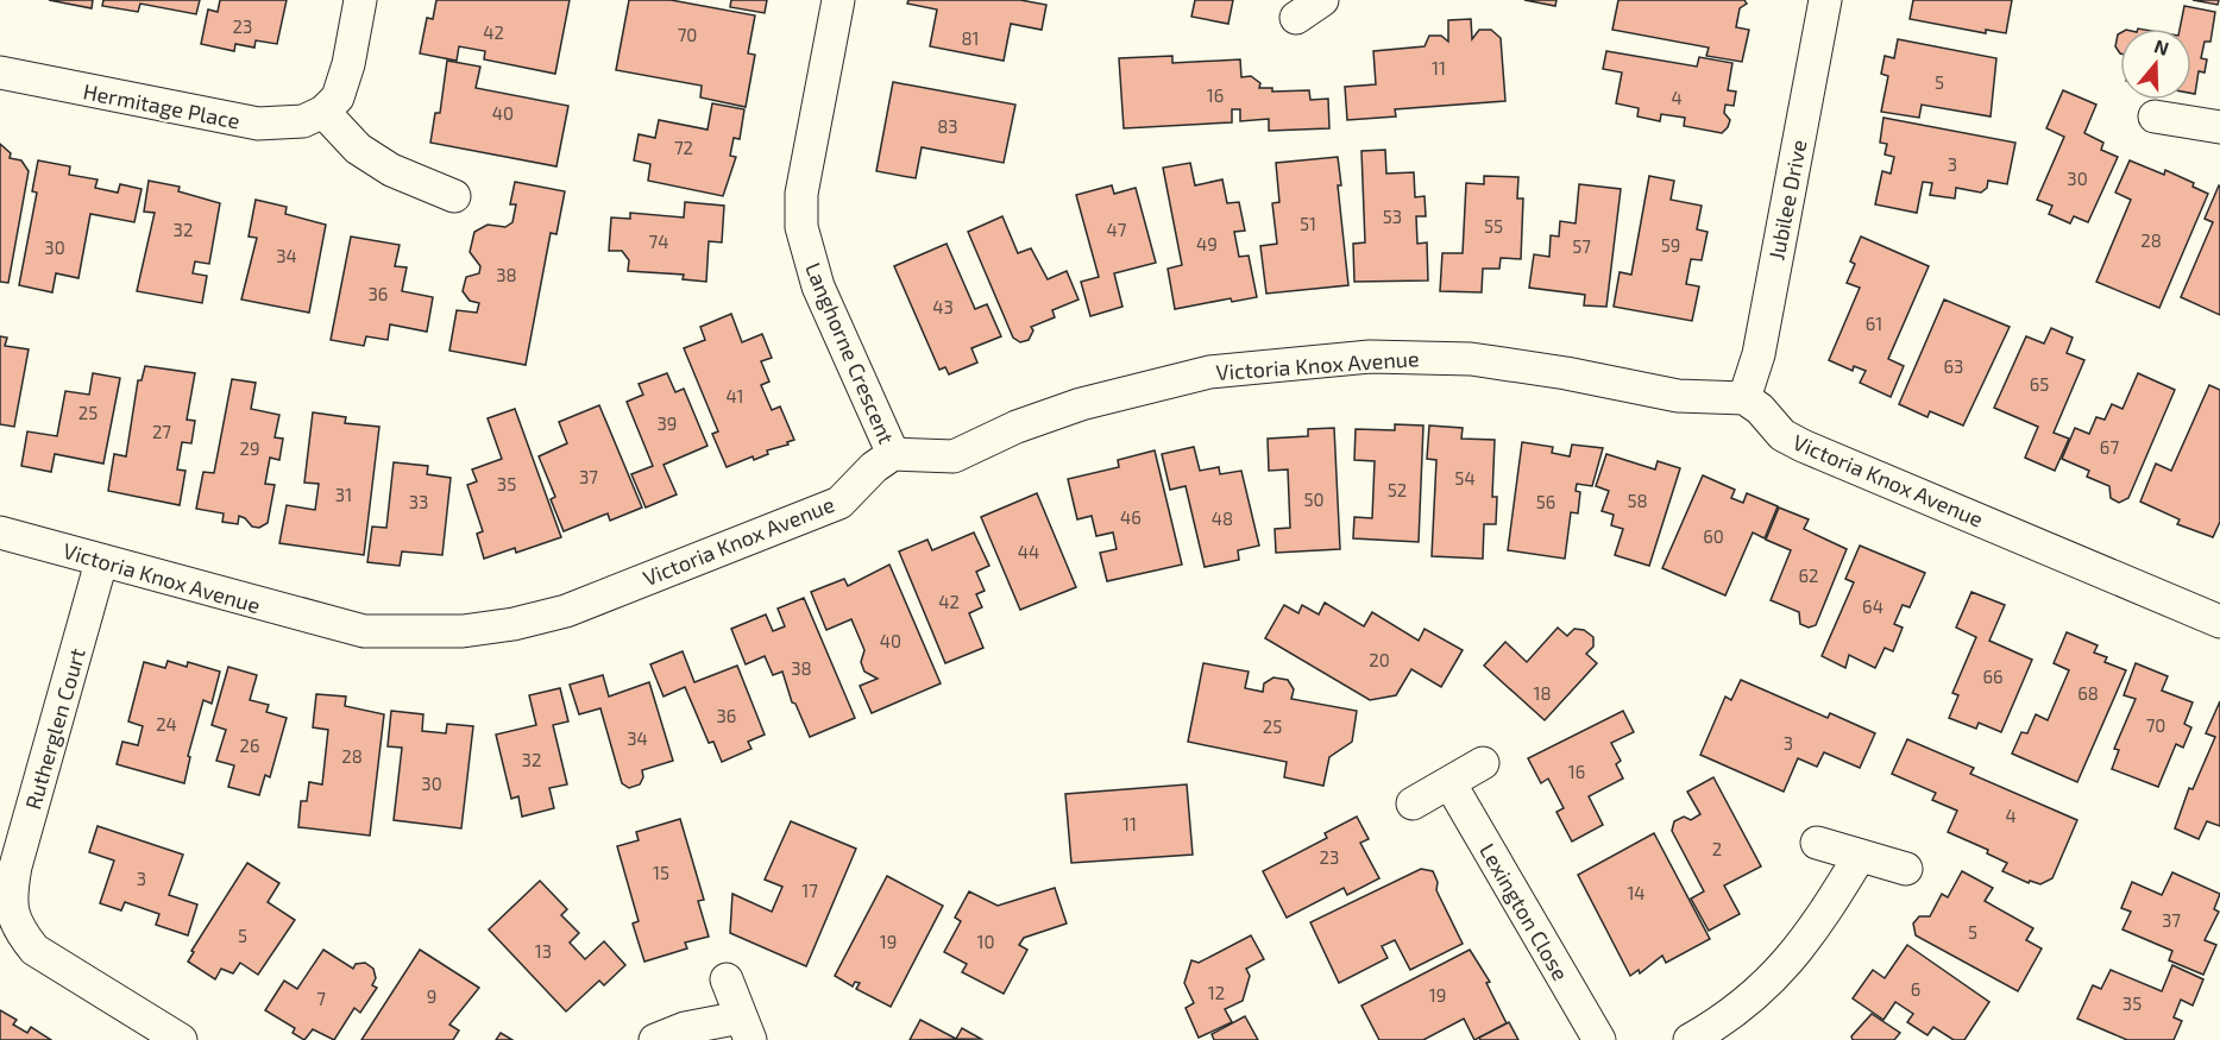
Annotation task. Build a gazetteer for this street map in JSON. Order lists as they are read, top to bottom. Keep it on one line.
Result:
{"streets":{"street":["Hermitage Place","Jubilee Drive","Langhorne Crescent","Victoria Knox Avenue","Rutherglen Court","Lexington Close"]},"crossings":[["Jubilee Drive","Victoria Knox Avenue"],["Langhorne Crescent","Victoria Knox Avenue"],["Victoria Knox Avenue","Rutherglen Court"]],"house_numbers":["23","42","70","81","11","5","16","4","40","83","72","3","30","53","51","55","32","47","28","74","49","59","57","30","34","38","36","43","61","63","65","41","25","39","27","67","29","37","54","35","52","31","50","58","33","56","46","48","60","44","62","42","64","40","20","38","66","18","68","36","24","70","25","34","3","26","28","32","16","30","4","11","2","23","15","3","17","14","37","5","5","19","10","13","6","12","19","9","7","35"],"north":"top"}
